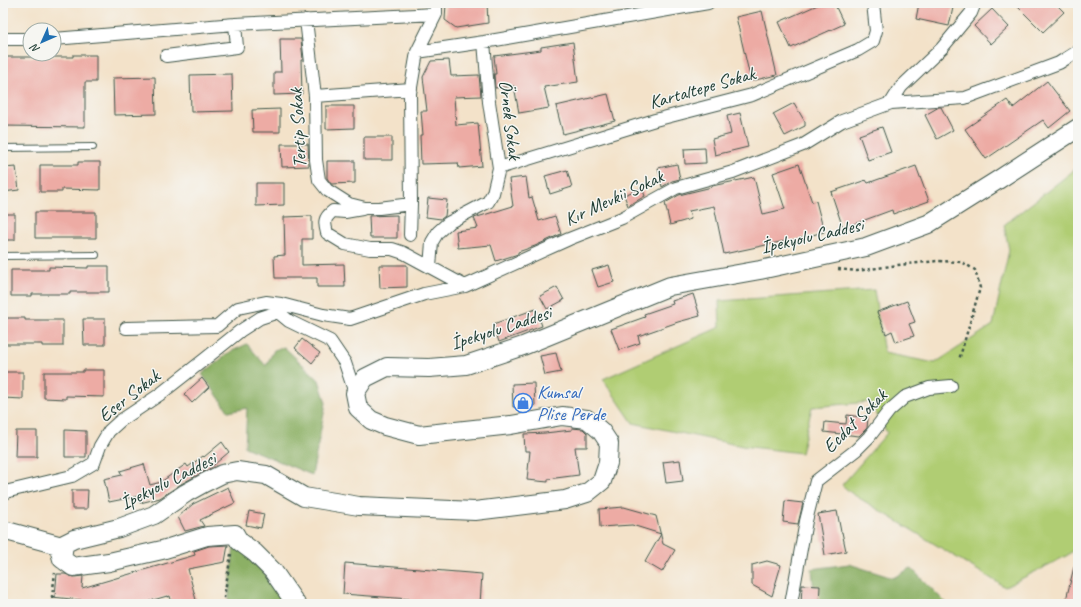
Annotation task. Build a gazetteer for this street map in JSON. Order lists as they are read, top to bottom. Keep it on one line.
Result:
{"streets":{"street":["Kartaltepe Sokak","Örnek Sokak","Tertip Sokak","Kır Mevkii Sokak","İpekyolu Caddesi","Eser Sokak","Ecdat Sokak"]},"crossings":[["Kartaltepe Sokak","Örnek Sokak"],["Örnek Sokak","Tertip Sokak"],["Tertip Sokak","Kır Mevkii Sokak"],["Kır Mevkii Sokak","Eser Sokak"]],"places":{"shop":["Kumsal Plise Perde"]},"north":"bottom left"}
